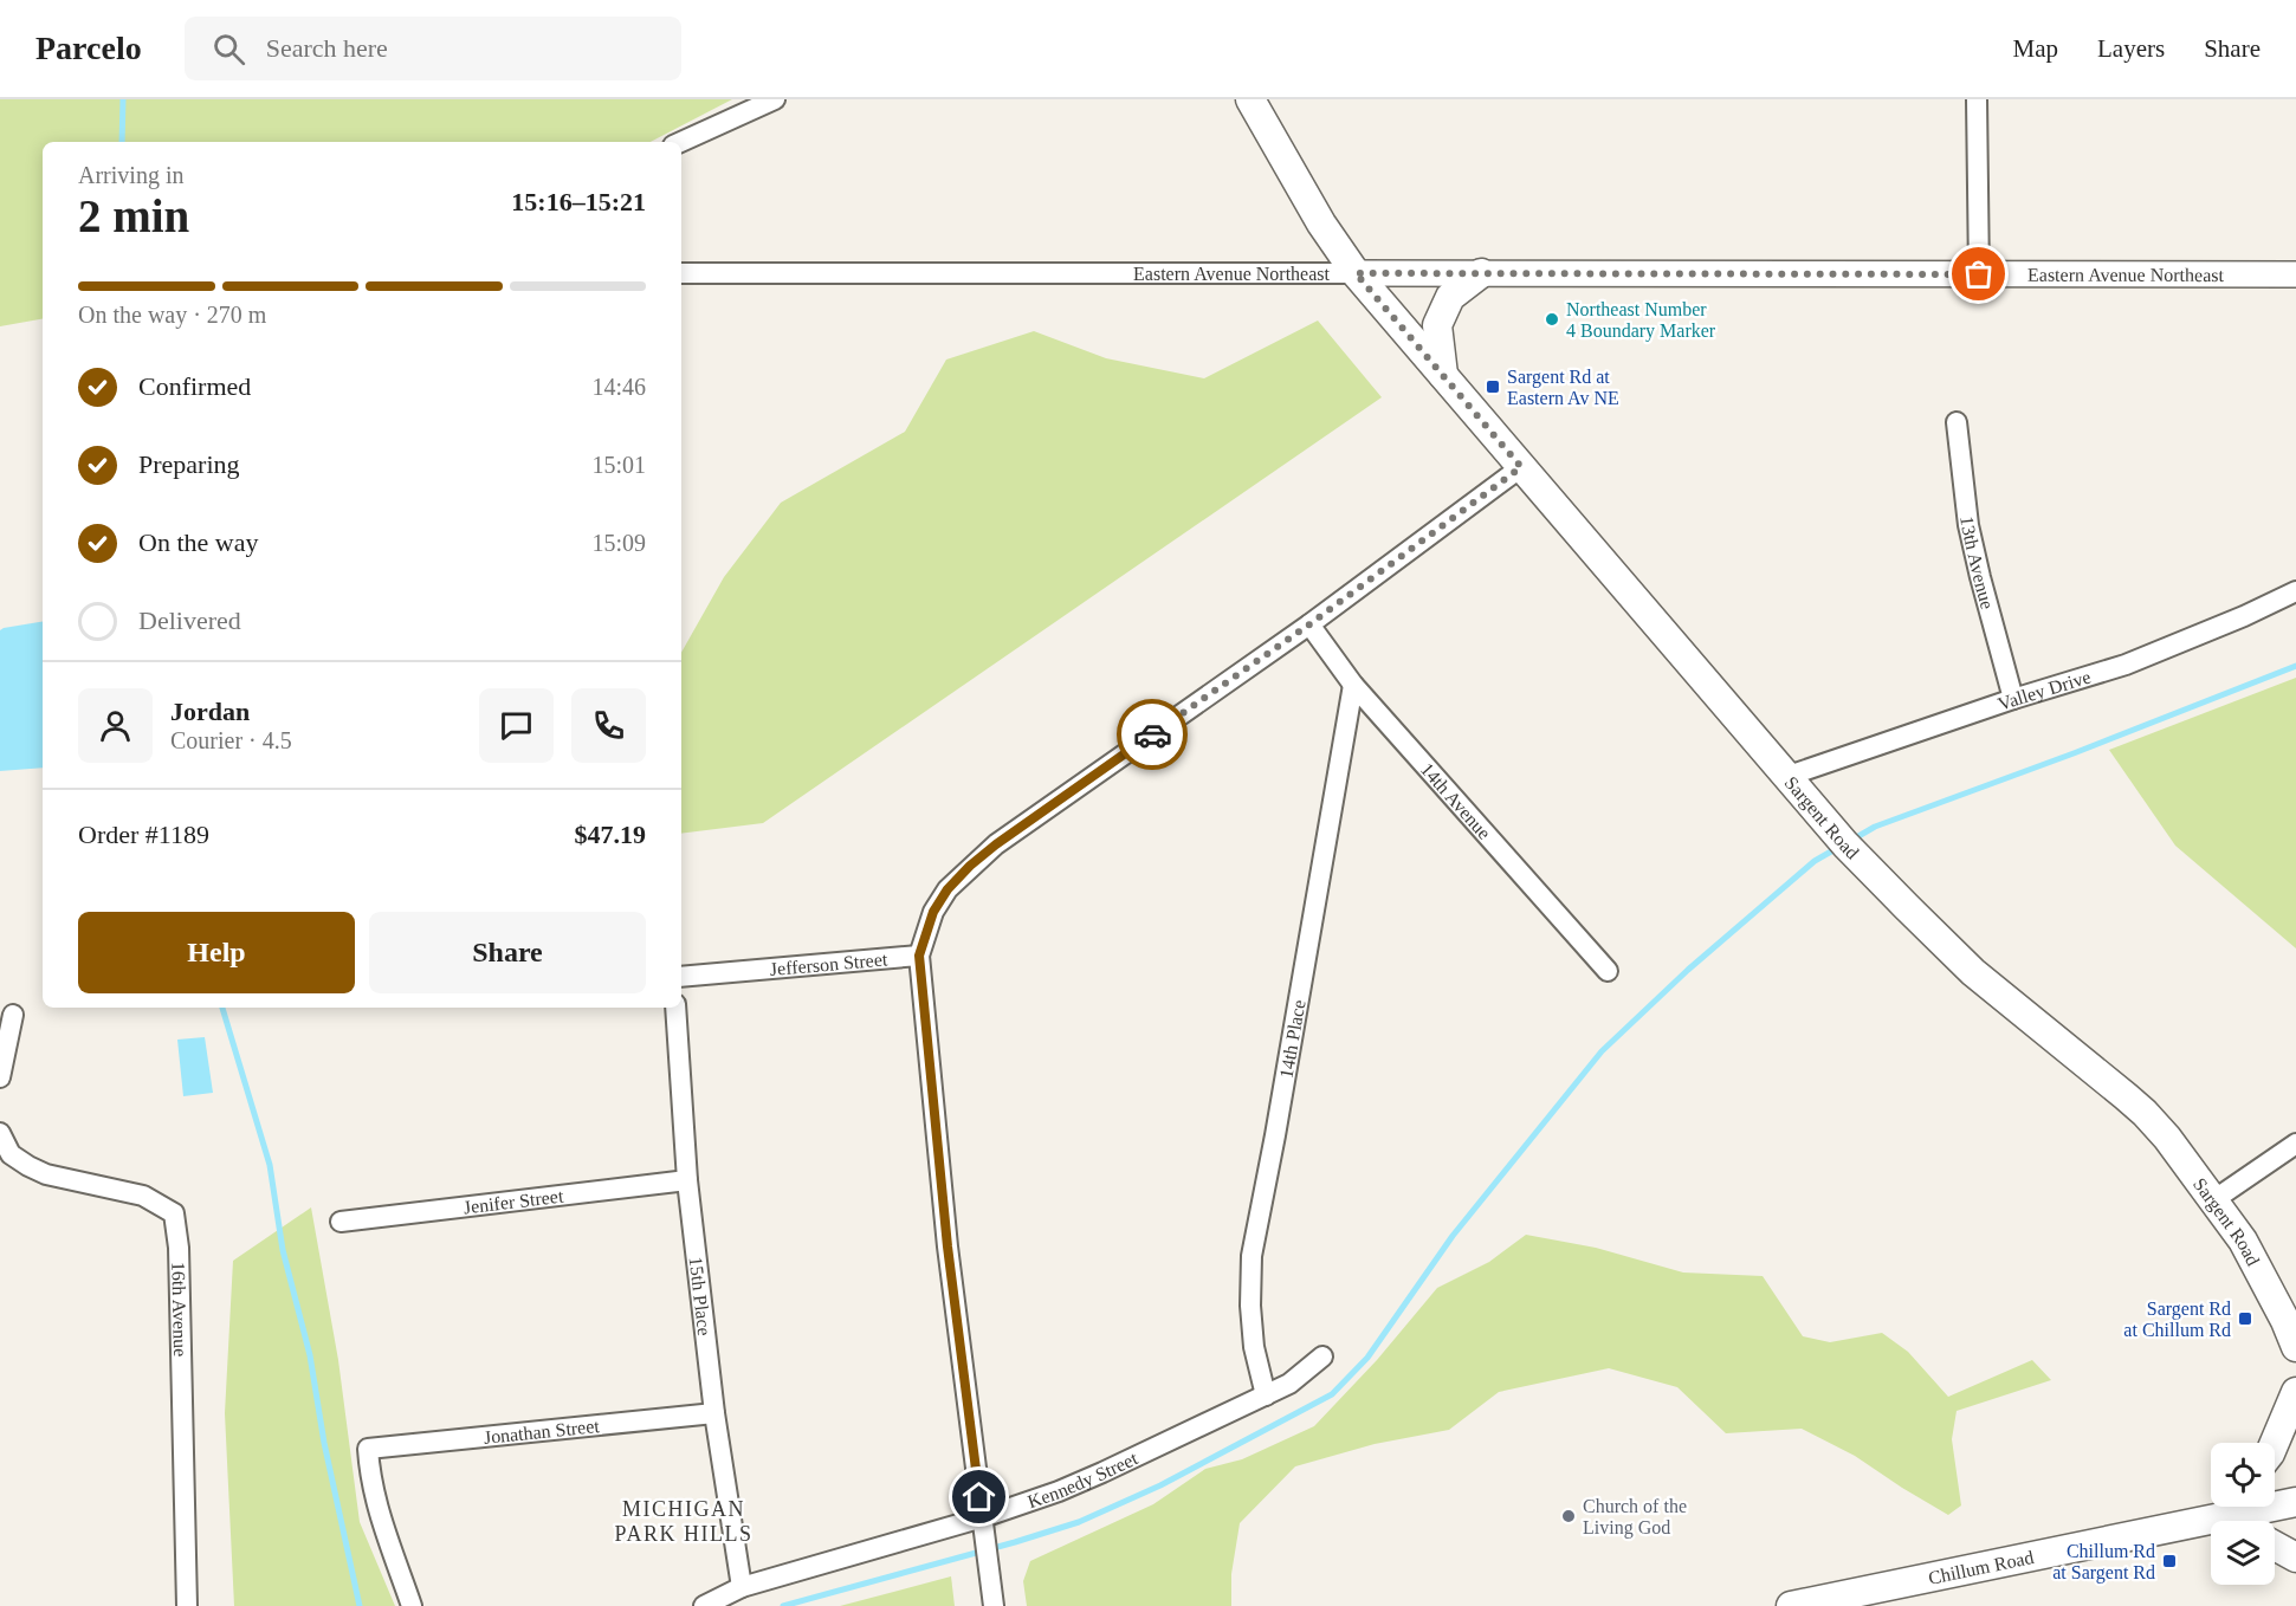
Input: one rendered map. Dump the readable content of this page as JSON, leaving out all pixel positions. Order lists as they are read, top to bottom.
{
  "streets": {
    "main road": ["Sargent Road", "Chillum Road"],
    "street": [
      "Eastern Avenue Northeast",
      "13th Avenue",
      "Valley Drive",
      "14th Avenue",
      "Jefferson Street",
      "14th Place",
      "Jenifer Street",
      "15th Place",
      "16th Avenue",
      "Jonathan Street",
      "Kennedy Street"
    ]
  },
  "crossings": [
    ["Eastern Avenue Northeast", "Sargent Road"],
    ["13th Avenue", "Valley Drive"],
    ["Valley Drive", "Sargent Road"],
    ["14th Avenue", "14th Place"],
    ["14th Place", "Kennedy Street"],
    ["Jenifer Street", "15th Place"],
    ["15th Place", "Jonathan Street"],
    ["15th Place", "Kennedy Street"]
  ],
  "districts": ["MICHIGAN PARK HILLS"],
  "places": {
    "other": ["Northeast Number 4 Boundary Marker", "Church of the Living God"],
    "transit": ["Sargent Rd at Eastern Av NE", "Sargent Rd at Chillum Rd", "Chillum Rd at Sargent Rd"]
  },
  "page": {
    "header": "Parcelo",
    "search": "Search here",
    "nav": ["Map", "Layers", "Share"],
    "heading": ["2 min", "Arriving in", "15:16–15:21"],
    "panel": [
      "Jordan",
      "Courier · 4.5",
      "Order #1189",
      "$47.19"
    ],
    "bar": "On the way · 270 m",
    "list": [
      ["Confirmed", "14:46"],
      ["Preparing", "15:01"],
      ["On the way", "15:09"],
      "Delivered"
    ],
    "buttons": ["Help", "Share"]
  }
}
